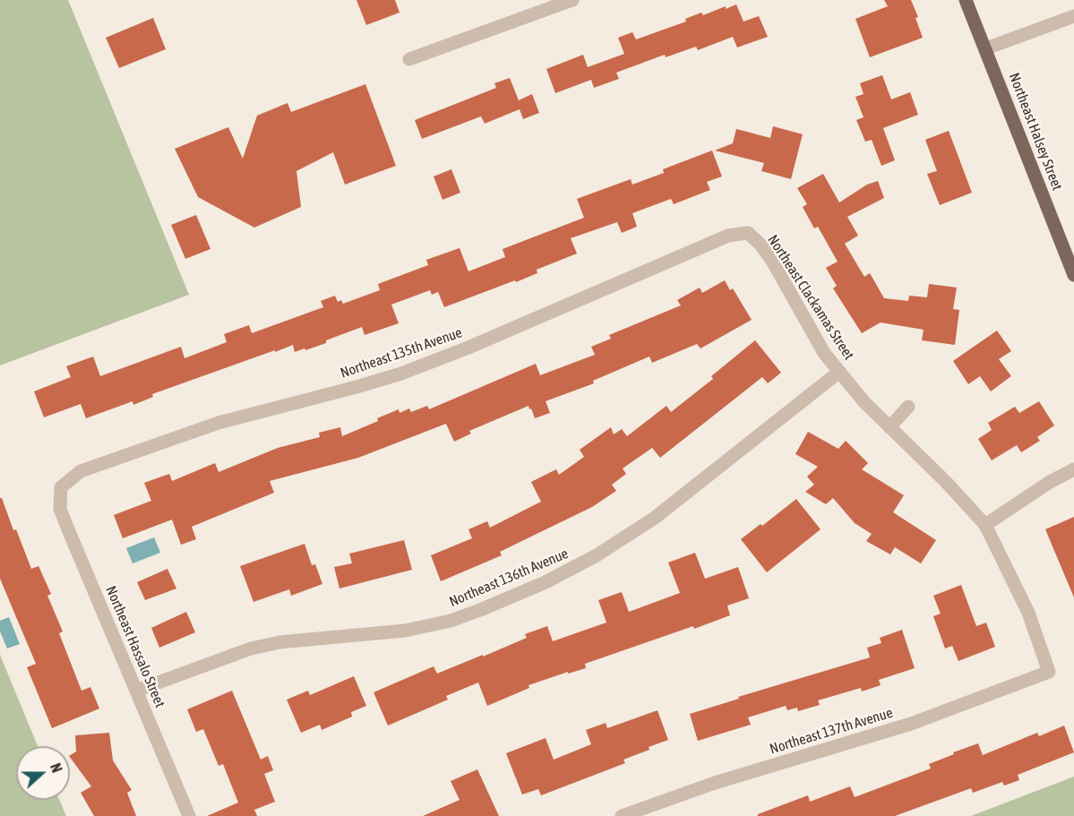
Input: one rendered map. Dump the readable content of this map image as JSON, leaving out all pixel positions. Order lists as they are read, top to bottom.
{
  "streets": {
    "main road": ["Northeast Halsey Street"],
    "street": [
      "Northeast Clackamas Street",
      "Northeast 135th Avenue",
      "Northeast 136th Avenue",
      "Northeast Hassalo Street",
      "Northeast 137th Avenue"
    ]
  },
  "crossings": [
    ["Northeast Clackamas Street", "Northeast 135th Avenue"],
    ["Northeast Clackamas Street", "Northeast 136th Avenue"],
    ["Northeast Clackamas Street", "Northeast 137th Avenue"],
    ["Northeast 135th Avenue", "Northeast Hassalo Street"],
    ["Northeast 136th Avenue", "Northeast Hassalo Street"]
  ],
  "north": "right"
}
